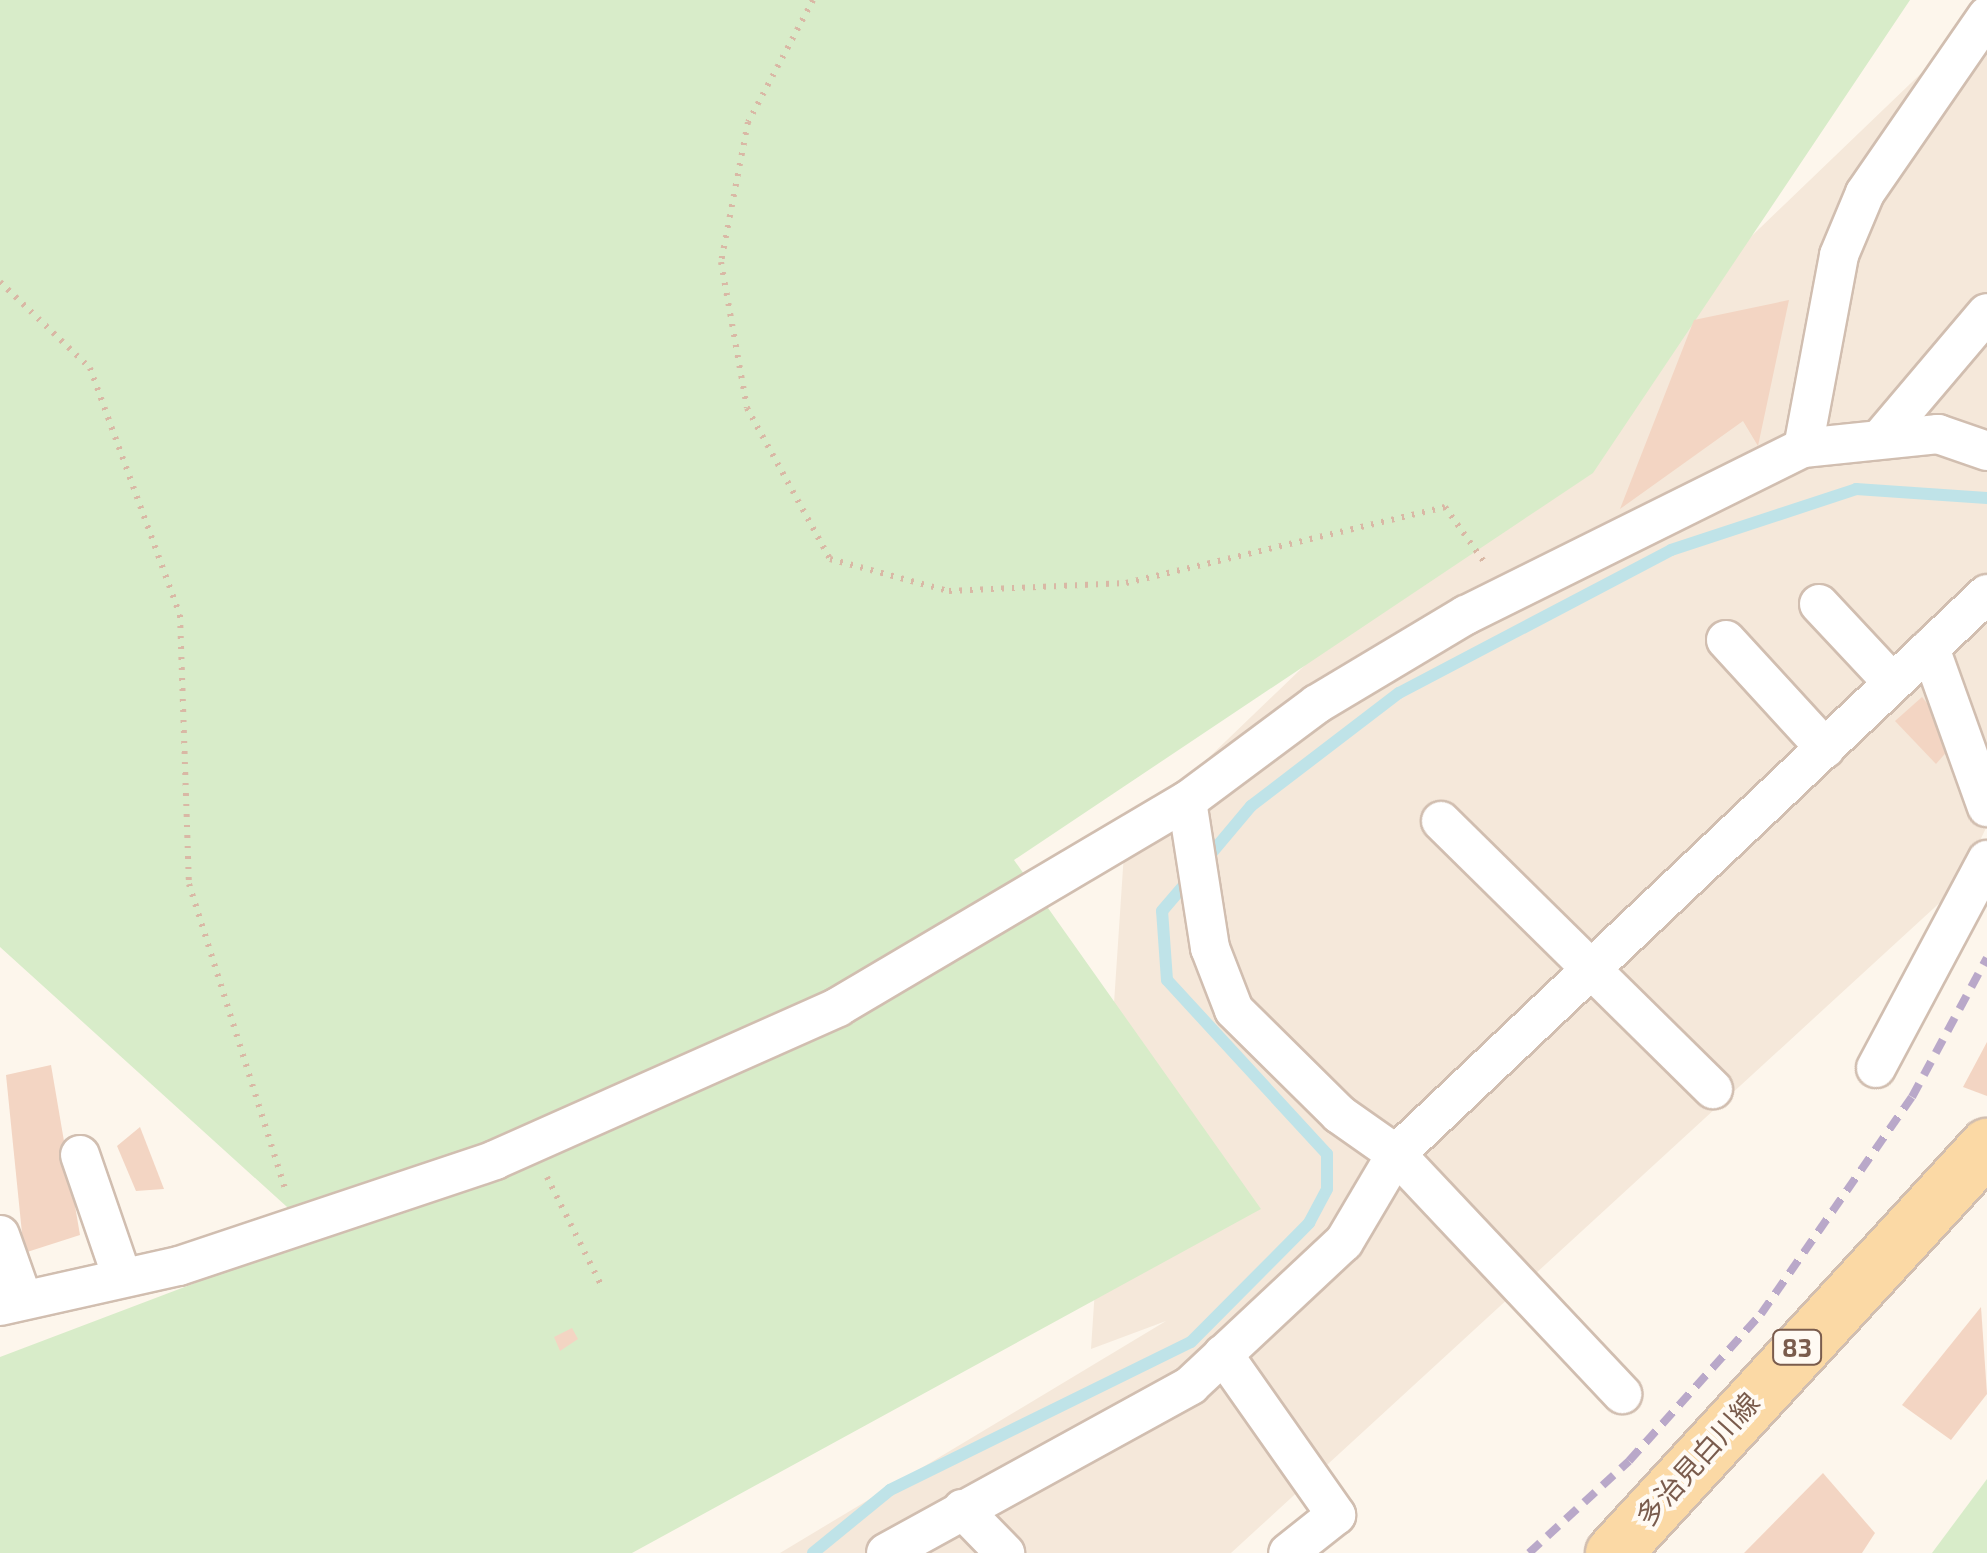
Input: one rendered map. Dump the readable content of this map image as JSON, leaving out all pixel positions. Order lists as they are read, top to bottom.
{
  "streets": {
    "main road": ["83", "多治見白川線"]
  }
}
